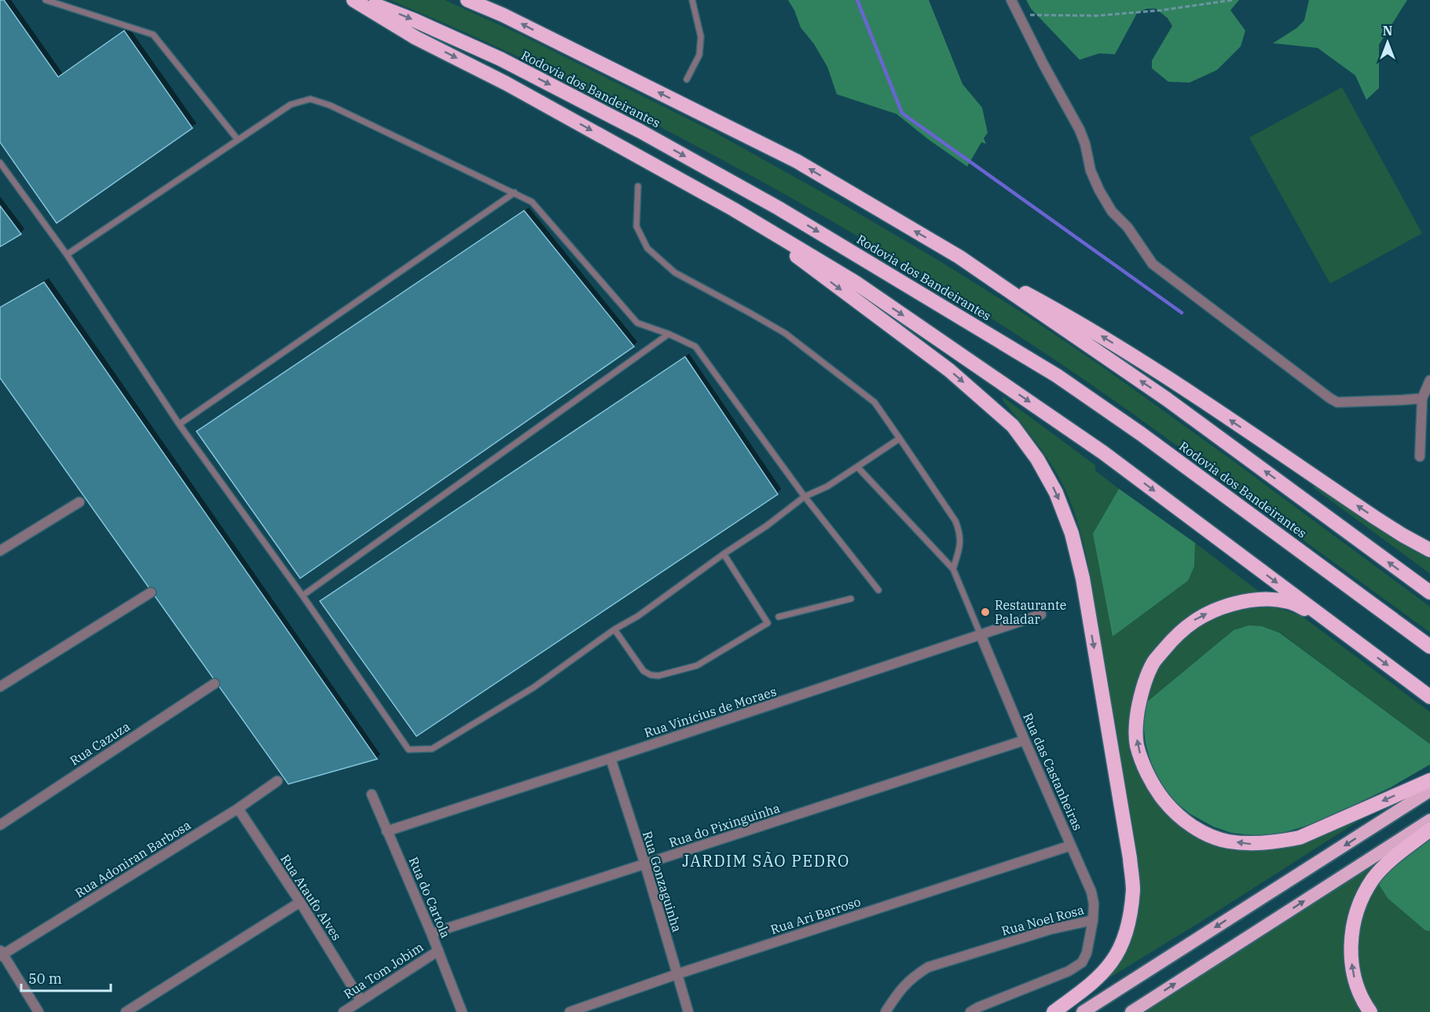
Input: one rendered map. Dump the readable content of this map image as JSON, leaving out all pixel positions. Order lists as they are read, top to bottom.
{
  "streets": {
    "highway": ["Rodovia dos Bandeirantes"],
    "street": [
      "Rua Vinícius de Moraes",
      "Rua Cazuza",
      "Rua das Castanheiras",
      "Rua do Pixinguinha",
      "Rua Adoniran Barbosa",
      "Rua Gonzaguinha",
      "Rua Ataufo Alves",
      "Rua do Cartola",
      "Rua Ari Barroso",
      "Rua Noel Rosa",
      "Rua Tom Jobim"
    ]
  },
  "crossings": [
    ["Rua Vinícius de Moraes", "Rua das Castanheiras"],
    ["Rua Vinícius de Moraes", "Rua Gonzaguinha"],
    ["Rua Vinícius de Moraes", "Rua do Cartola"],
    ["Rua das Castanheiras", "Rua do Pixinguinha"],
    ["Rua das Castanheiras", "Rua Ari Barroso"],
    ["Rua das Castanheiras", "Rua Noel Rosa"],
    ["Rua do Pixinguinha", "Rua Gonzaguinha"],
    ["Rua do Pixinguinha", "Rua do Cartola"],
    ["Rua Adoniran Barbosa", "Rua Ataufo Alves"],
    ["Rua Gonzaguinha", "Rua Ari Barroso"],
    ["Rua Ataufo Alves", "Rua Tom Jobim"],
    ["Rua do Cartola", "Rua Tom Jobim"]
  ],
  "districts": ["JARDIM SÃO PEDRO"],
  "places": ["Restaurante Paladar"],
  "scale_bar": "50 m",
  "north": "top"
}
